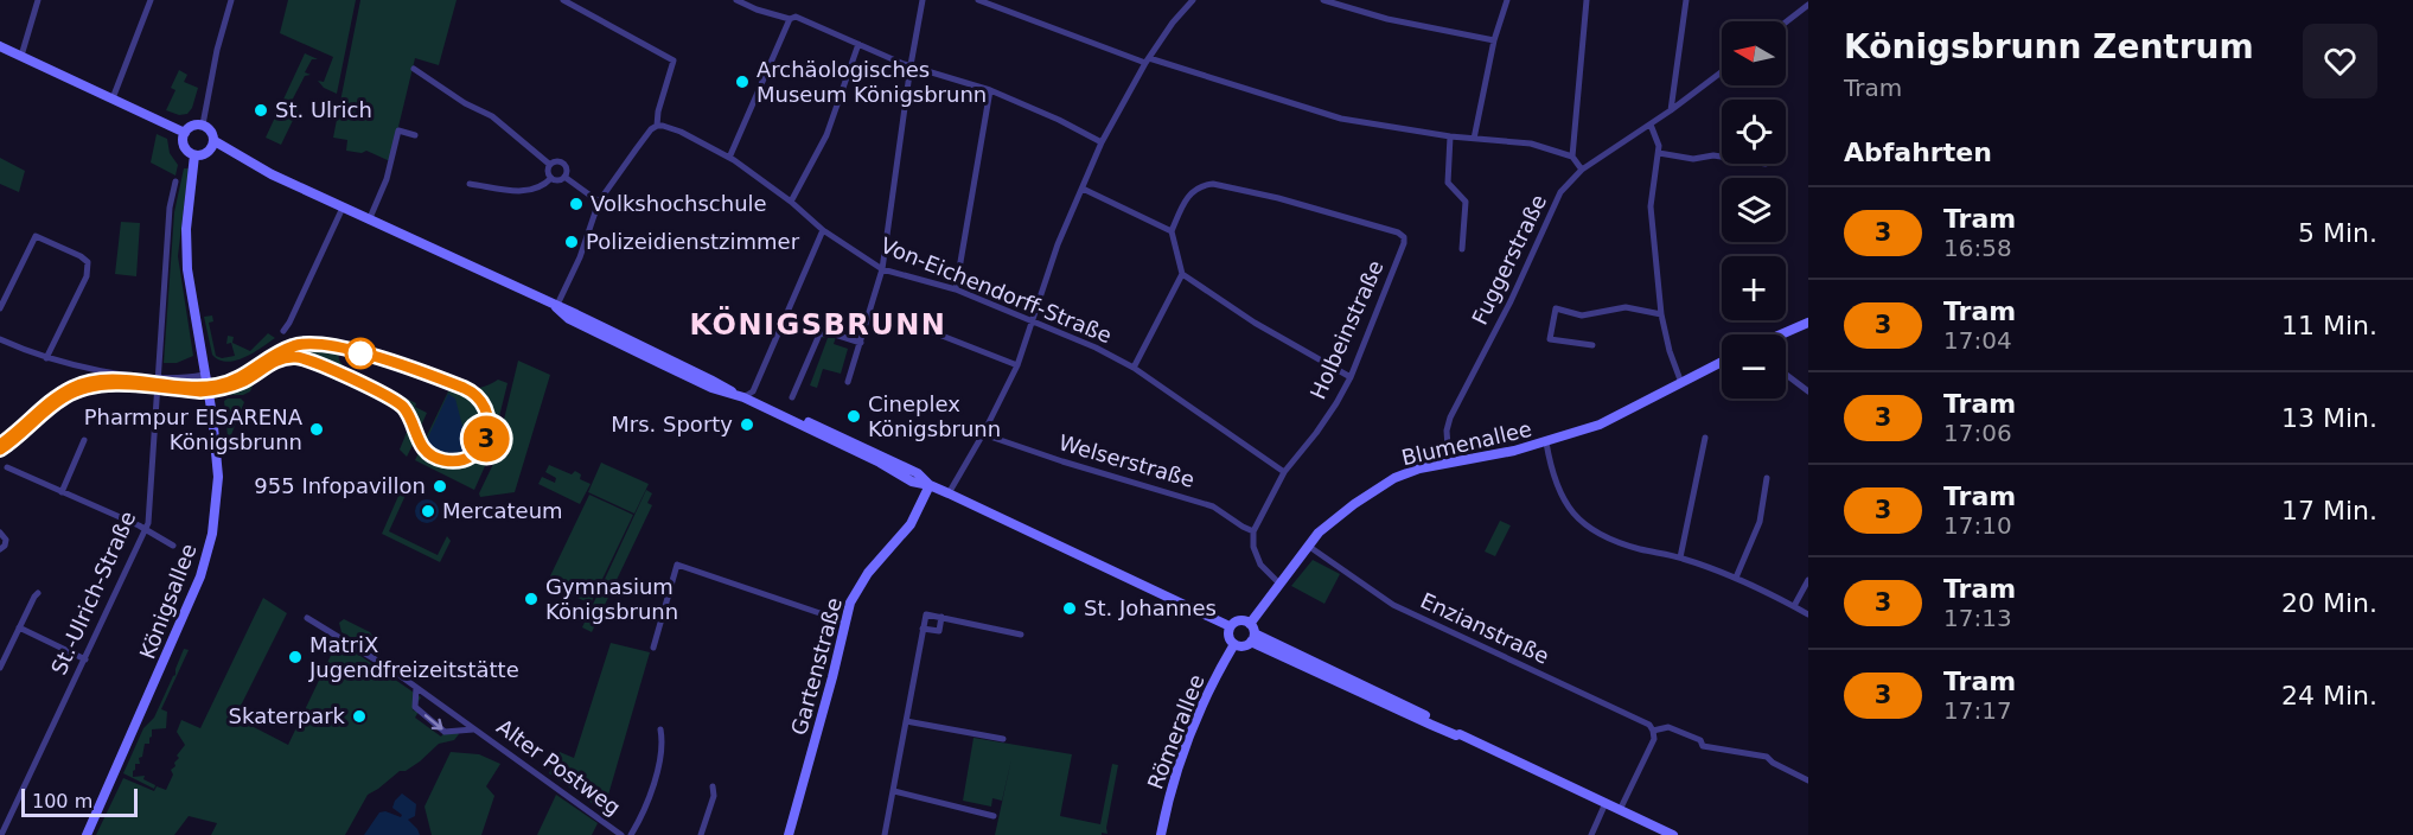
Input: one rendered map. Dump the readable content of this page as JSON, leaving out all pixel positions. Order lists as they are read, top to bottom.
{
  "streets": {
    "street": [
      "Fuggerstraße",
      "Von-Eichendorff-Straße",
      "Holbeinstraße",
      "Blumenallee",
      "Welserstraße",
      "St.-Ulrich-Straße",
      "Königsallee",
      "Enzianstraße",
      "Gartenstraße",
      "Römerallee",
      "Alter Postweg"
    ]
  },
  "crossings": [
    ["Fuggerstraße", "Blumenallee"],
    ["Von-Eichendorff-Straße", "Holbeinstraße"],
    ["Holbeinstraße", "Welserstraße"],
    ["Blumenallee", "Enzianstraße"],
    ["Blumenallee", "Römerallee"]
  ],
  "districts": ["KÖNIGSBRUNN"],
  "places": [
    "Archäologisches Museum Königsbrunn",
    "St. Ulrich",
    "Volkshochschule",
    "Polizeidienstzimmer",
    "Cineplex Königsbrunn",
    "Mrs. Sporty",
    "Pharmpur EISARENA Königsbrunn",
    "955 Infopavillon",
    "Mercateum",
    "Gymnasium Königsbrunn",
    "St. Johannes",
    "MatriX Jugendfreizeitstätte",
    "Skaterpark"
  ],
  "lines": ["tram line 3"],
  "scale_bar": "100 m",
  "north": "left",
  "page": {
    "on_map": "3",
    "heading": [
      ["Königsbrunn Zentrum", "Tram"],
      "Abfahrten"
    ],
    "map_buttons": ["+", "−"],
    "list": [
      {
        "mark": "3",
        "name": "Tram",
        "note": "16:58",
        "value": "5 Min."
      },
      {
        "mark": "3",
        "name": "Tram",
        "note": "17:04",
        "value": "11 Min."
      },
      {
        "mark": "3",
        "name": "Tram",
        "note": "17:06",
        "value": "13 Min."
      },
      {
        "mark": "3",
        "name": "Tram",
        "note": "17:10",
        "value": "17 Min."
      },
      {
        "mark": "3",
        "name": "Tram",
        "note": "17:13",
        "value": "20 Min."
      },
      {
        "mark": "3",
        "name": "Tram",
        "note": "17:17",
        "value": "24 Min."
      }
    ],
    "scale": "100 m"
  }
}
